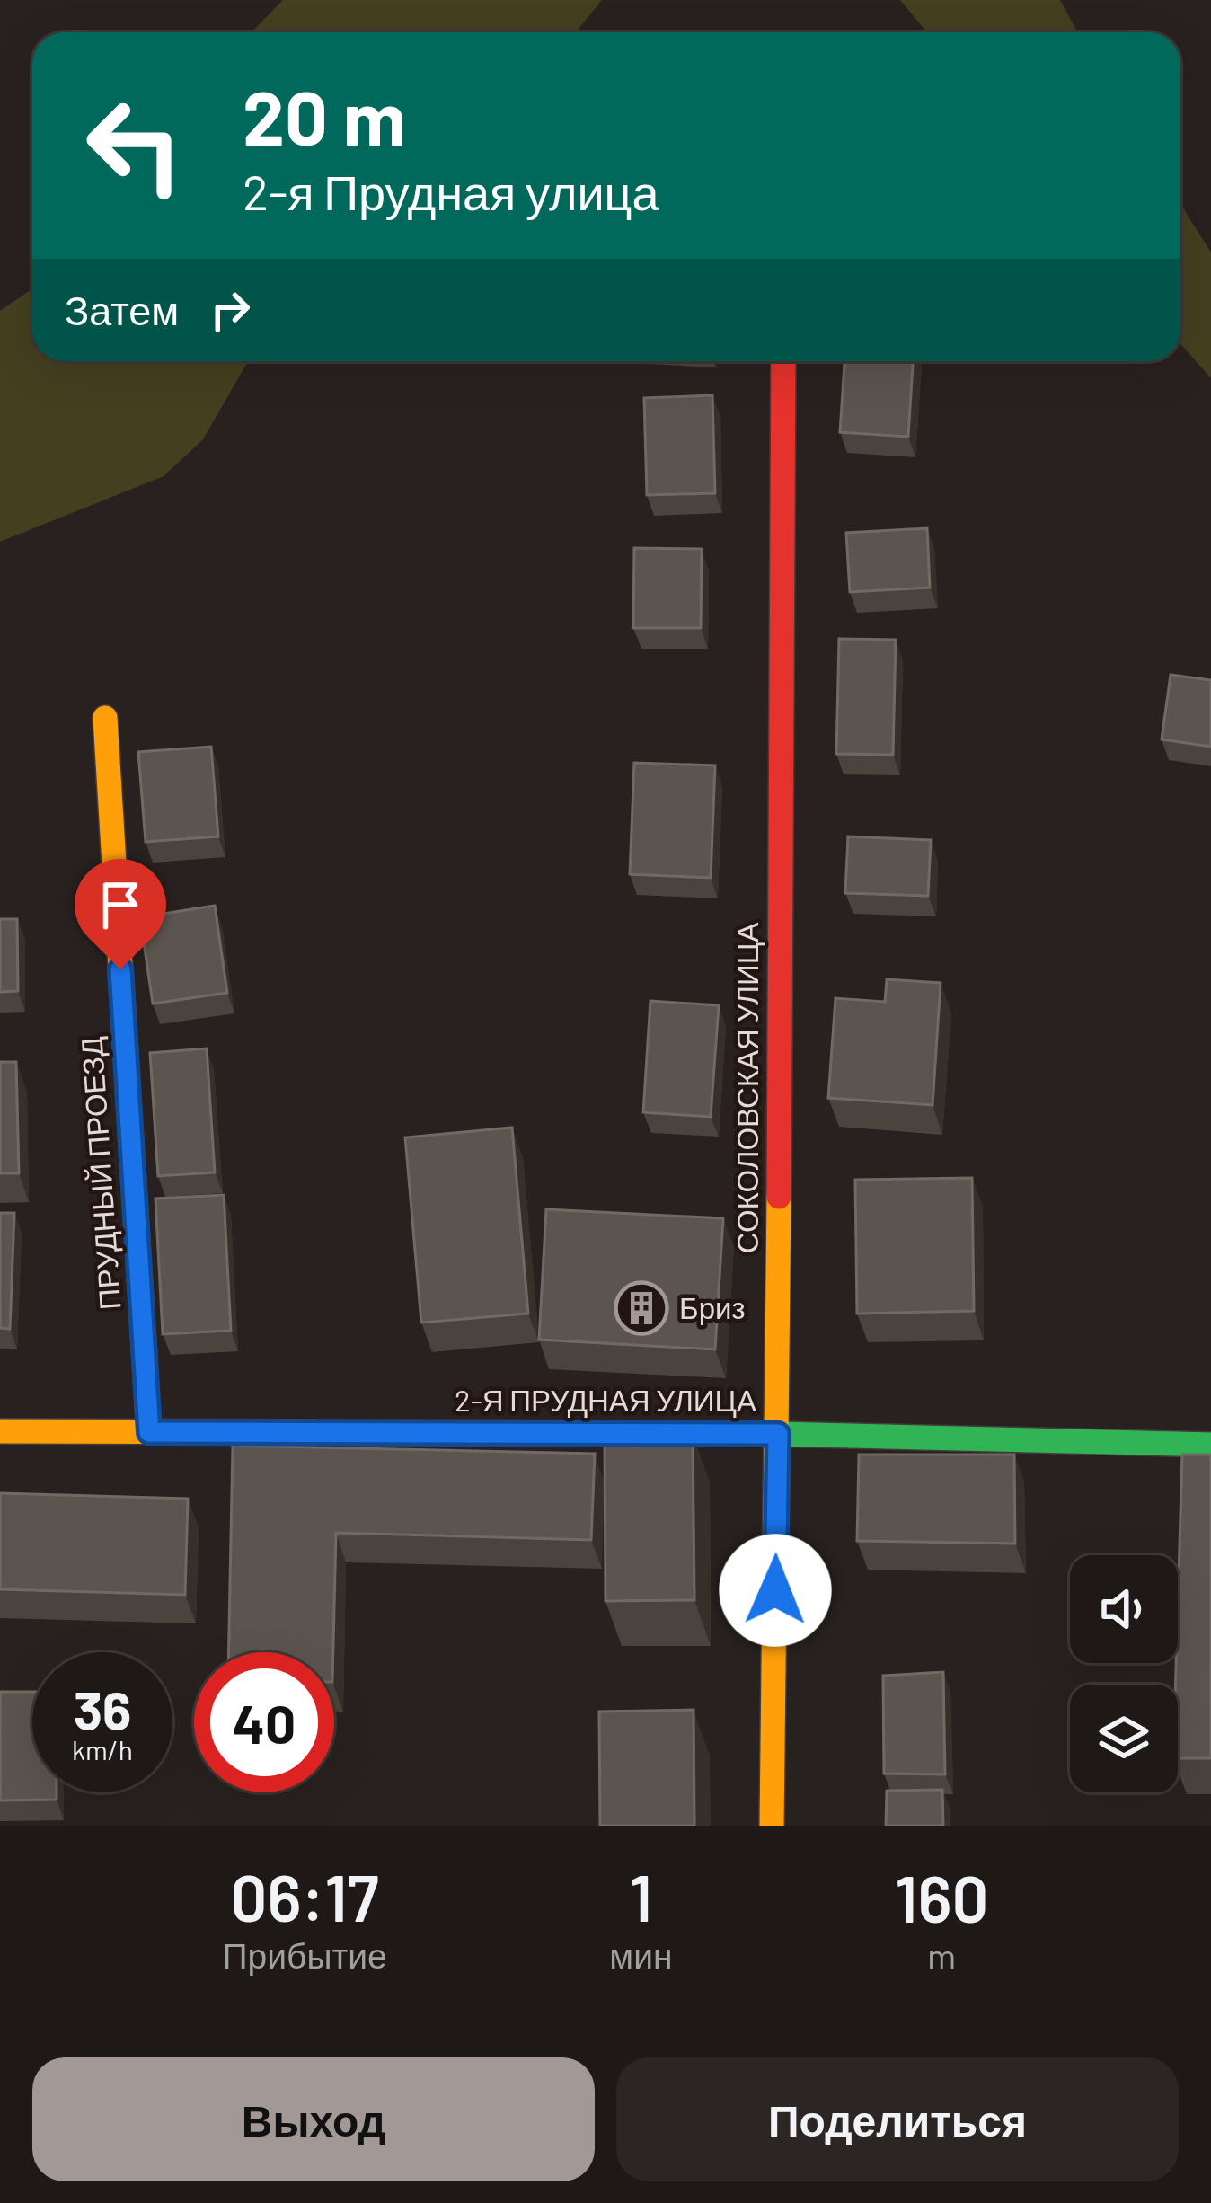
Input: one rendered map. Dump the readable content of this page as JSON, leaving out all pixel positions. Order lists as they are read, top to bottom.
{
  "streets": {
    "street": ["СОКОЛОВСКАЯ УЛИЦА", "ПРУДНЫЙ ПРОЕЗД", "2-Я ПРУДНАЯ УЛИЦА"]
  },
  "crossings": [
    ["СОКОЛОВСКАЯ УЛИЦА", "2-Я ПРУДНАЯ УЛИЦА"],
    ["ПРУДНЫЙ ПРОЕЗД", "2-Я ПРУДНАЯ УЛИЦА"]
  ],
  "places": {
    "building": ["Бриз"]
  },
  "page": {
    "turn": ["20 m", "2-я Прудная улица"],
    "then": "Затем",
    "speed": "36 km/h",
    "limit": "40",
    "eta": [
      "06:17",
      "Прибытие",
      "1",
      "мин",
      "160",
      "m"
    ],
    "buttons": ["Выход", "Поделиться"]
  }
}
